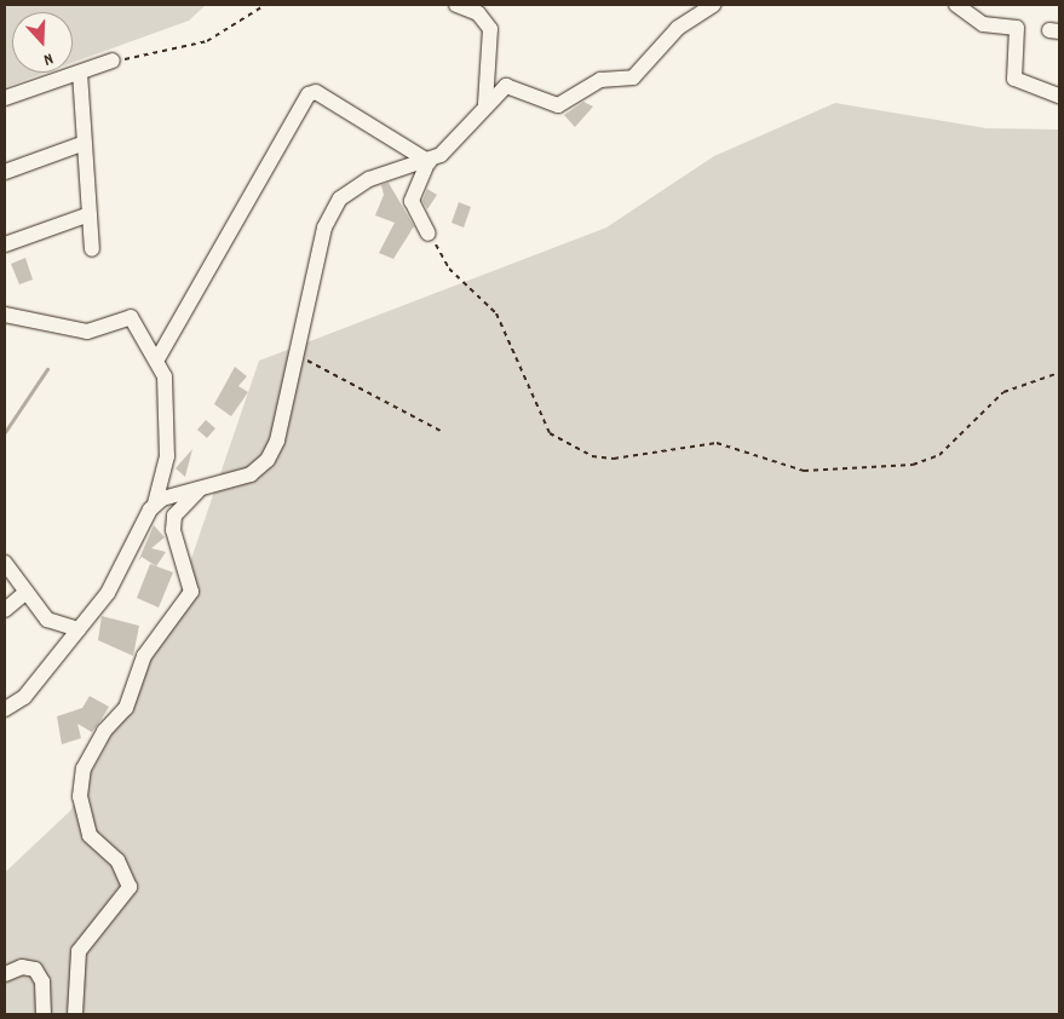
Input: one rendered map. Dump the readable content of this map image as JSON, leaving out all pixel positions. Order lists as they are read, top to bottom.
{
  "north": "bottom"
}
